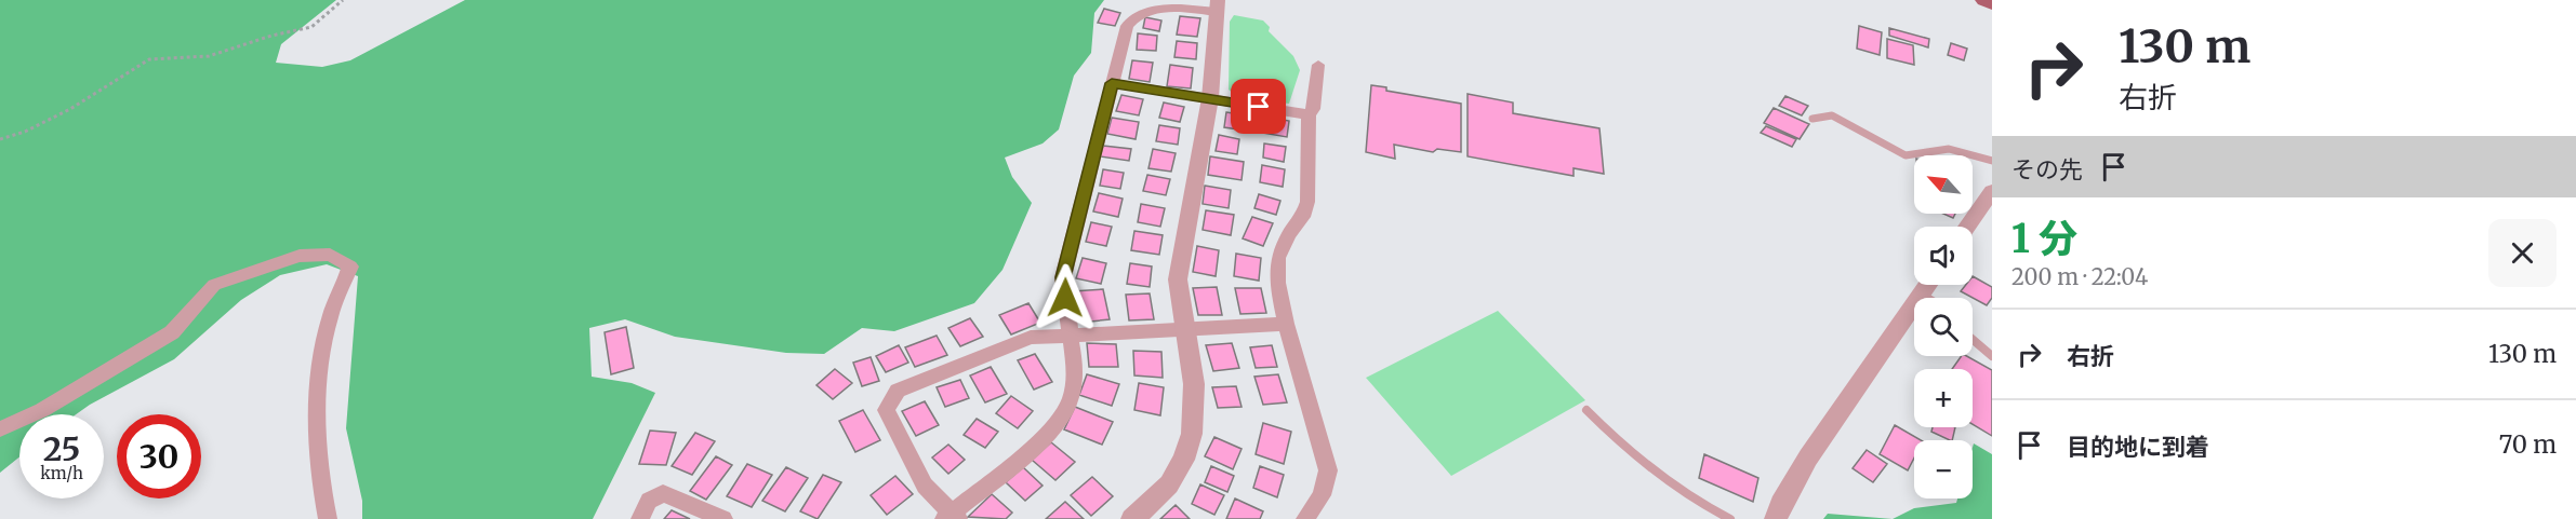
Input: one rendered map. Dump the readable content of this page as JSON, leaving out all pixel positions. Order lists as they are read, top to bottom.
{
  "north": "top left",
  "page": {
    "turn": ["130 m", "右折"],
    "then": "その先",
    "map_buttons": ["+", "−"],
    "heading": ["1 分", "200 m · 22:04"],
    "list": [
      {
        "name": "右折",
        "value": "130 m"
      },
      {
        "name": "目的地に到着",
        "value": "70 m"
      }
    ],
    "speed": "25 km/h",
    "limit": "30"
  }
}
